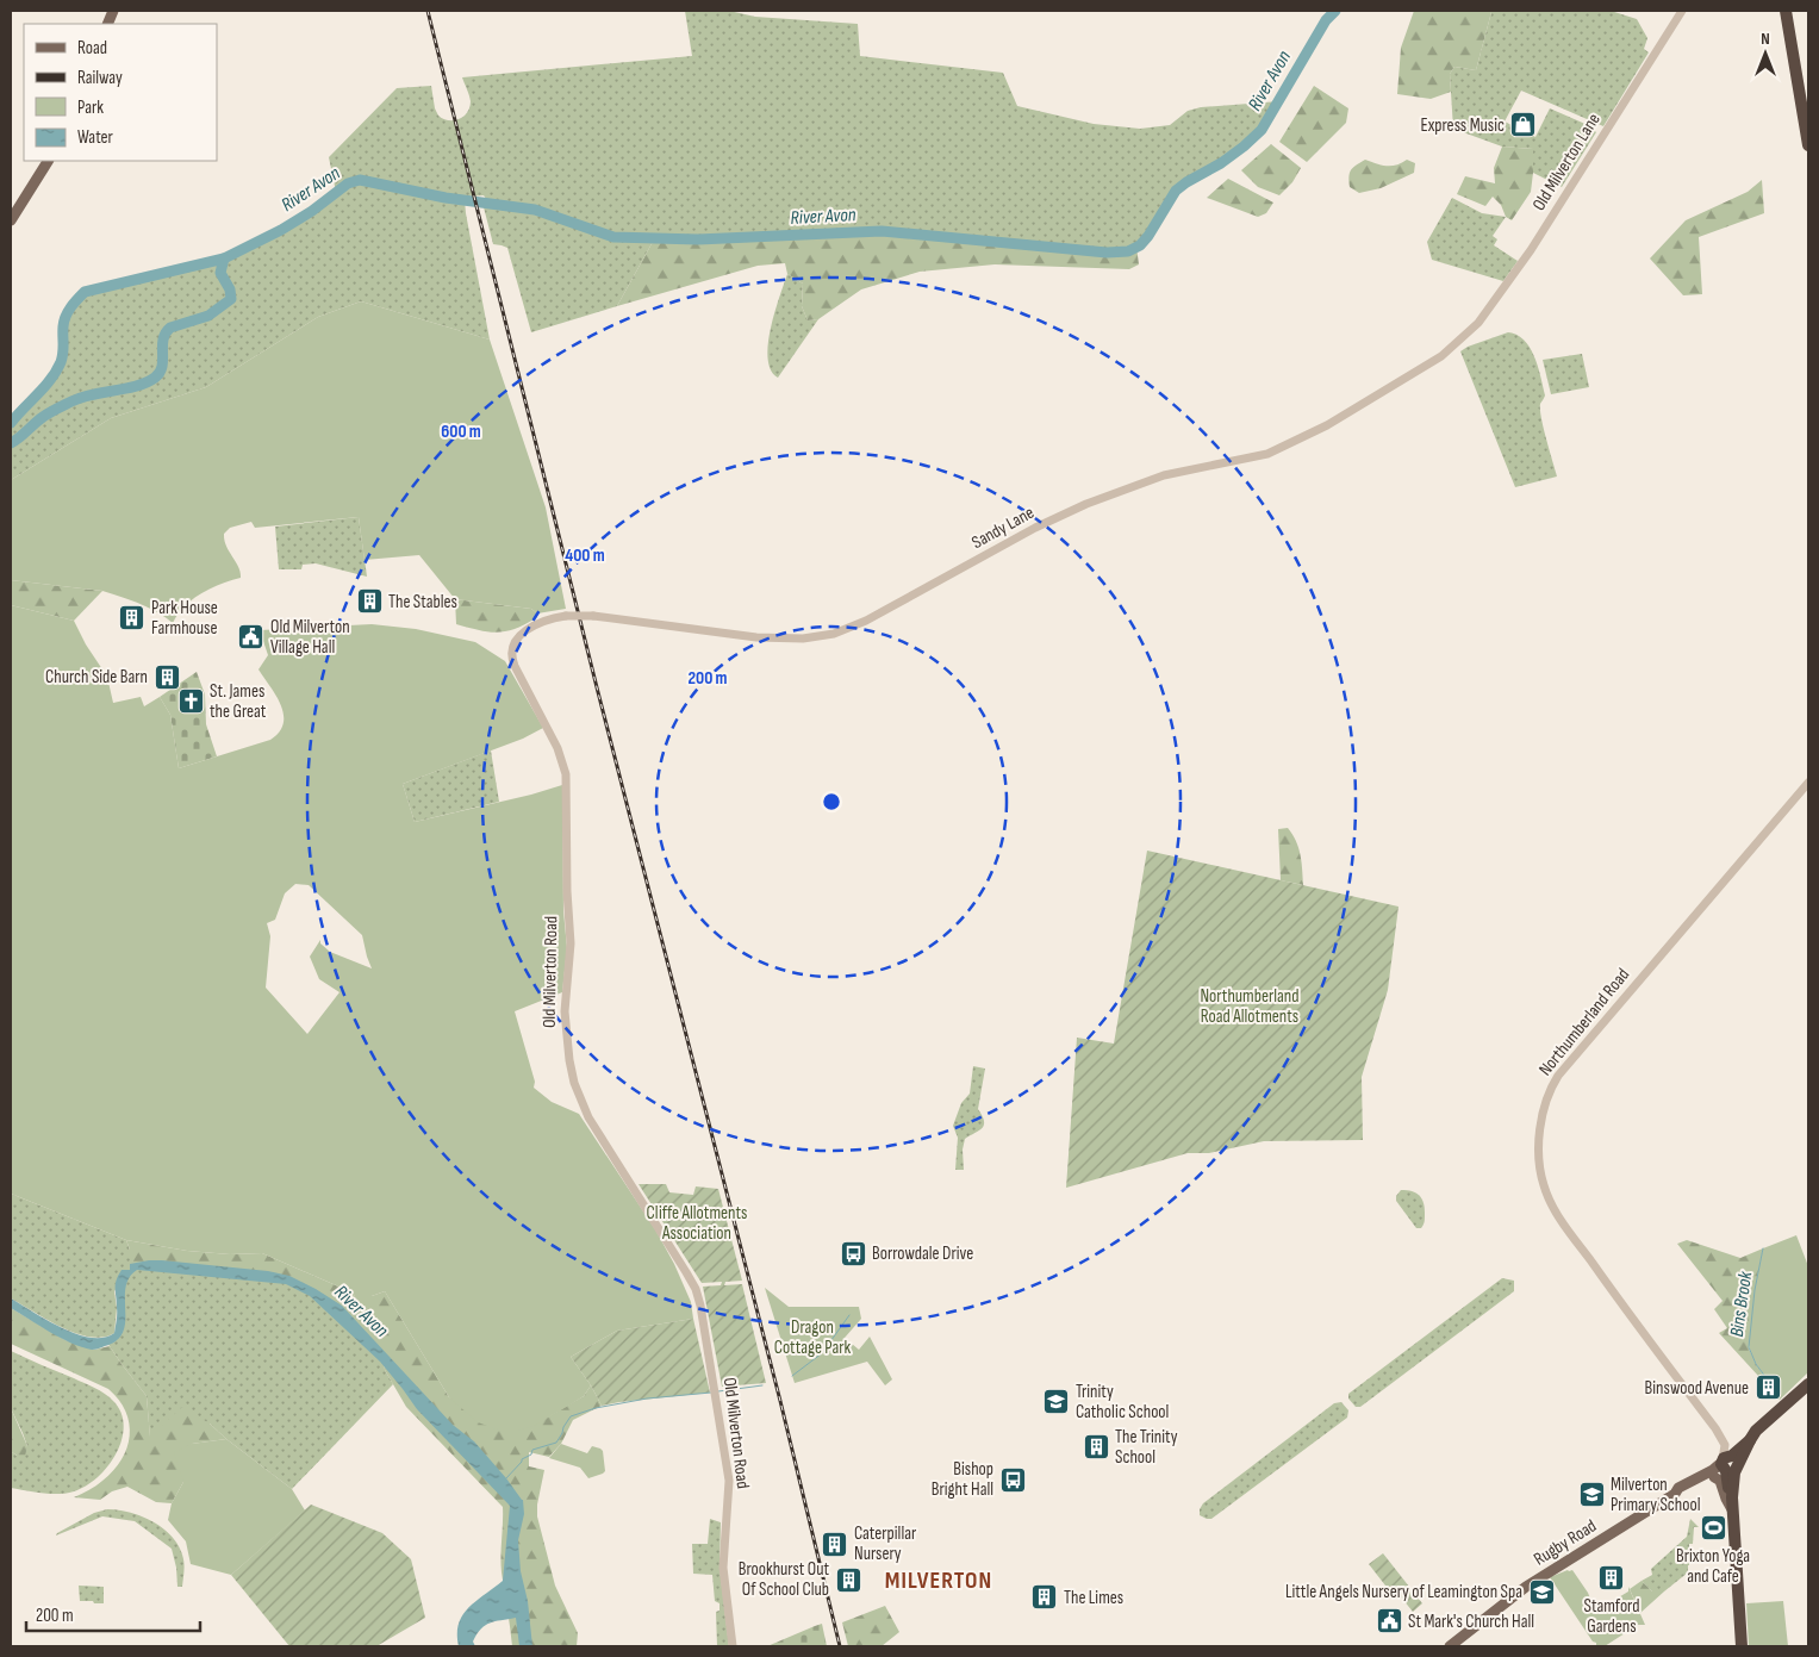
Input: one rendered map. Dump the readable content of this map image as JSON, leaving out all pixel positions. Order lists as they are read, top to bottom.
{
  "streets": {
    "main road": ["Rugby Road"],
    "street": [
      "Old Milverton Lane",
      "Sandy Lane",
      "Old Milverton Road",
      "Northumberland Road"
    ]
  },
  "crossings": [
    ["Old Milverton Lane", "Sandy Lane"],
    ["Sandy Lane", "Old Milverton Road"],
    ["Northumberland Road", "Rugby Road"]
  ],
  "districts": ["MILVERTON"],
  "water": ["River Avon", "Bins Brook"],
  "parks": ["Northumberland Road Allotments", "Cliffe Allotments Association", "Dragon Cottage Park"],
  "places": {
    "shop": ["Express Music"],
    "building": [
      "The Stables",
      "Park House Farmhouse",
      "Church Side Barn",
      "Binswood Avenue",
      "The Trinity School",
      "Caterpillar Nursery",
      "Stamford Gardens",
      "Brookhurst Out Of School Club",
      "The Limes"
    ],
    "public building": ["Old Milverton Village Hall", "St Mark's Church Hall"],
    "church": ["St. James the Great"],
    "bus stop": ["Borrowdale Drive", "Bishop Bright Hall"],
    "school or university": ["Trinity Catholic School", "Milverton Primary School", "Little Angels Nursery of Leamington Spa"],
    "sports": ["Brixton Yoga and Cafe"]
  },
  "legend": [
    "Road",
    "Railway",
    "Park",
    "Water"
  ],
  "scale_bar": "200 m",
  "north": "top",
  "rings": ["600 m", "400 m", "200 m"]
}
